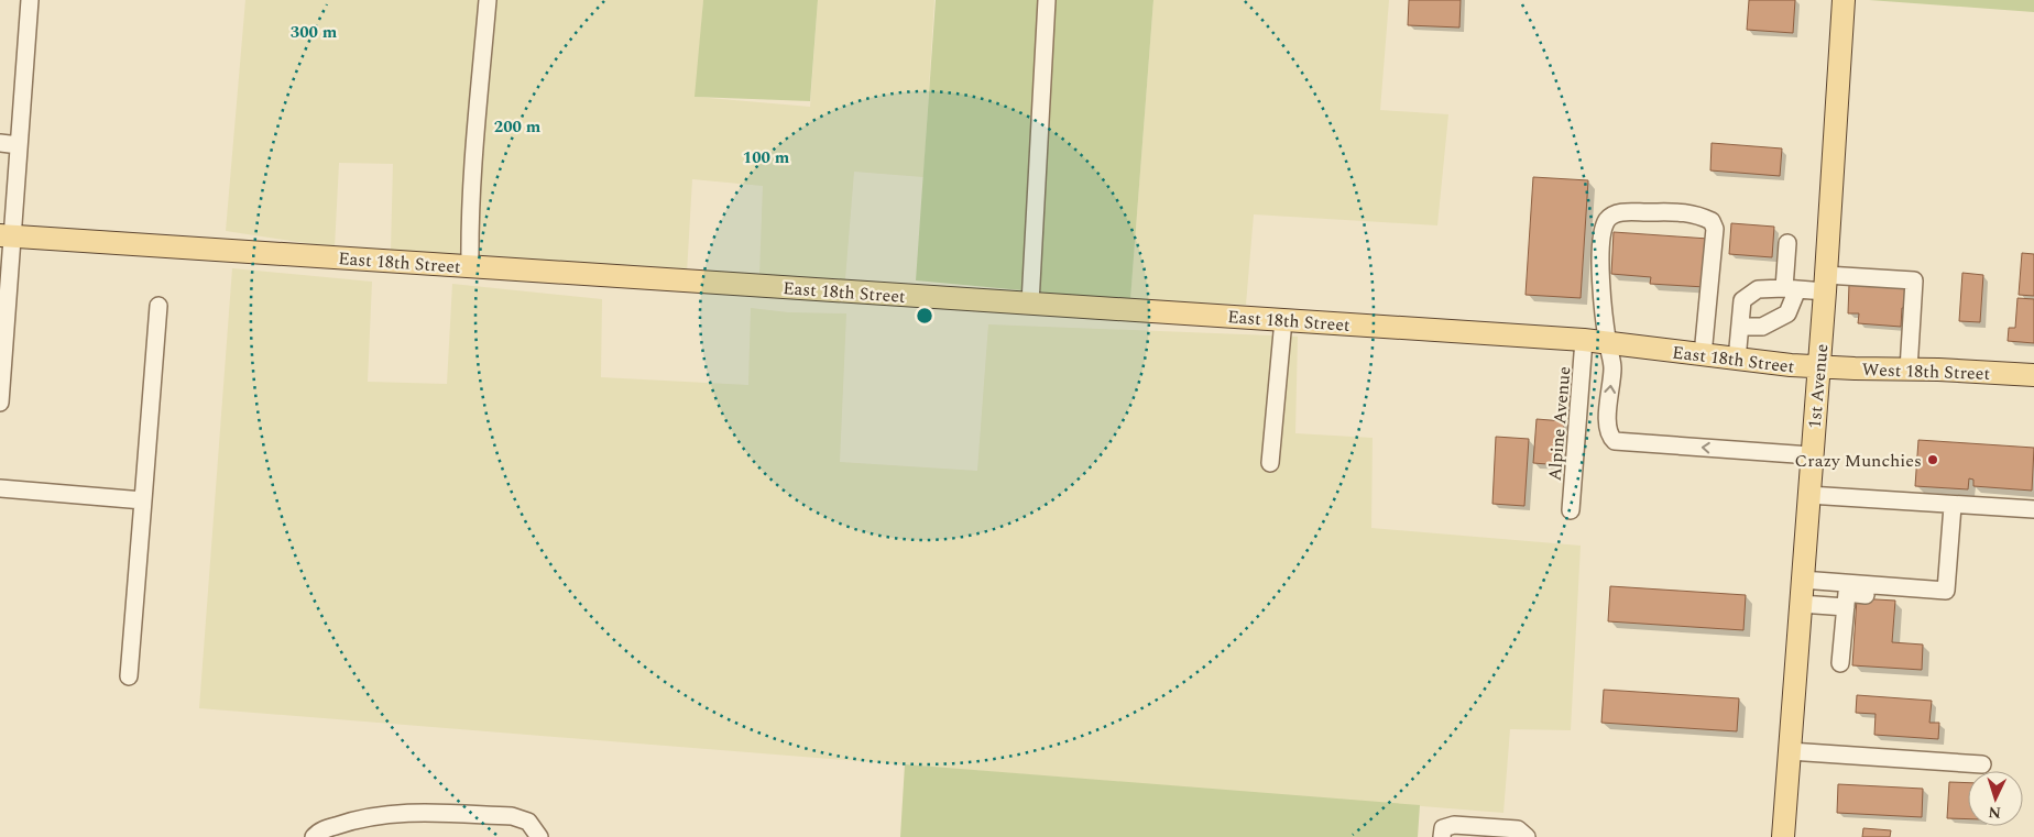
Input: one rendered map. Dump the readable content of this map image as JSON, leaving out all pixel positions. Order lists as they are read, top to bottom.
{
  "streets": {
    "main road": ["East 18th Street", "West 18th Street", "1st Avenue"],
    "street": ["Alpine Avenue"]
  },
  "crossings": [
    ["East 18th Street", "West 18th Street"],
    ["East 18th Street", "1st Avenue"],
    ["East 18th Street", "Alpine Avenue"],
    ["West 18th Street", "1st Avenue"]
  ],
  "places": ["Crazy Munchies"],
  "north": "bottom",
  "rings": ["300 m", "200 m", "100 m"]
}
